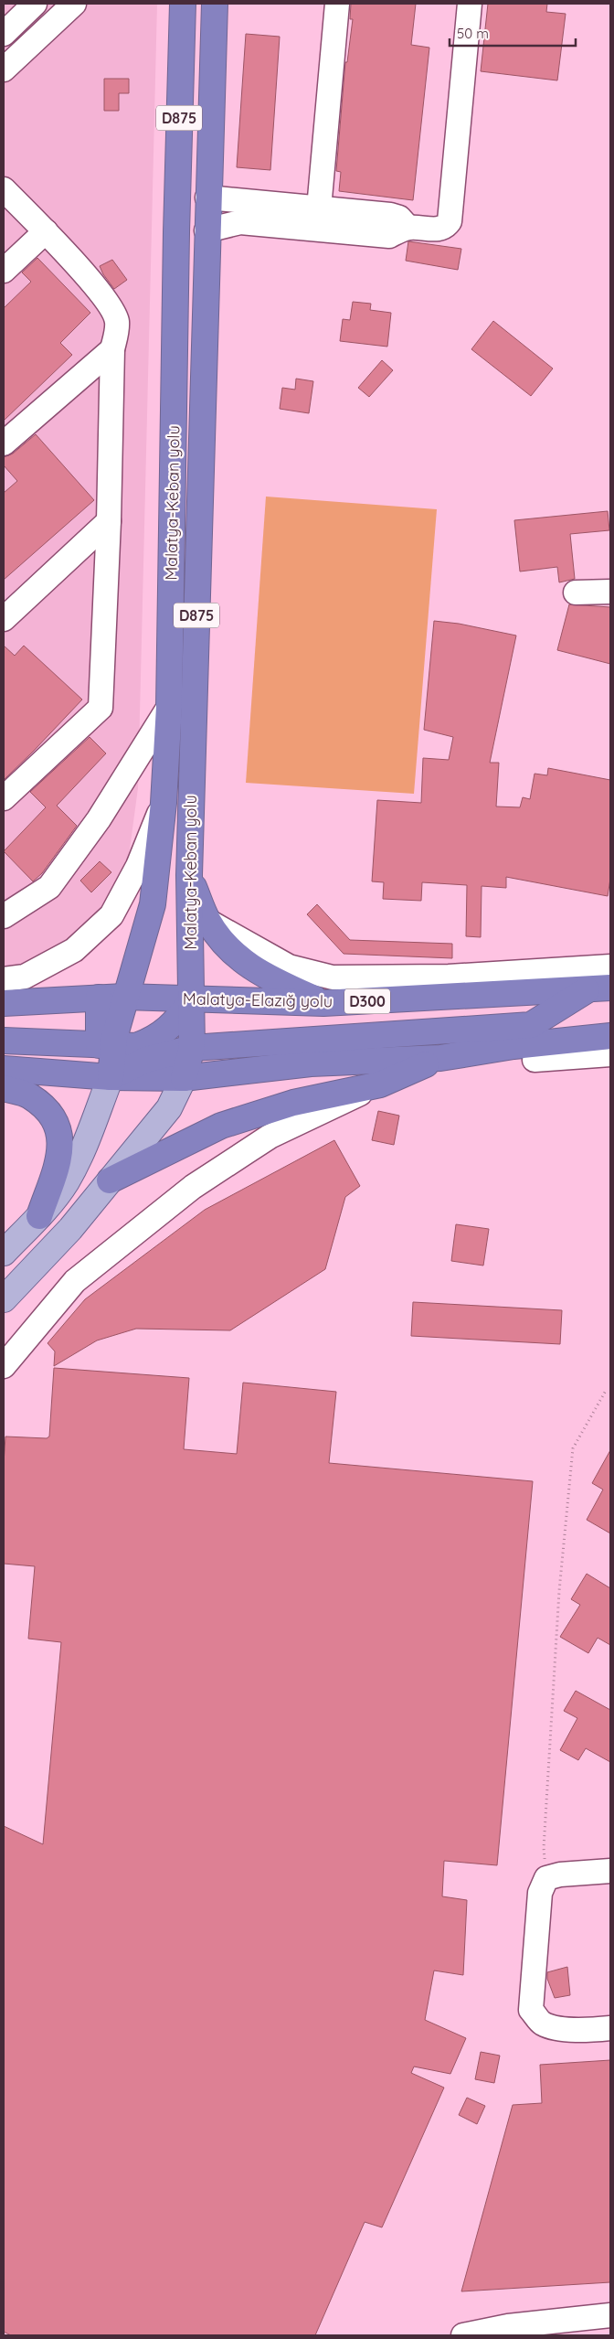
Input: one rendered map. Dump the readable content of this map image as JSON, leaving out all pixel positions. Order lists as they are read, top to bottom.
{
  "streets": {
    "highway": [
      "D875",
      "Malatya-Keban yolu",
      "Malatya-Elazığ yolu",
      "D300"
    ]
  },
  "crossings": [
    ["Malatya-Keban yolu", "Malatya-Elazığ yolu"],
    ["Malatya-Keban yolu", "D300"],
    ["Malatya-Elazığ yolu", "D300"]
  ],
  "scale_bar": "50 m"
}
